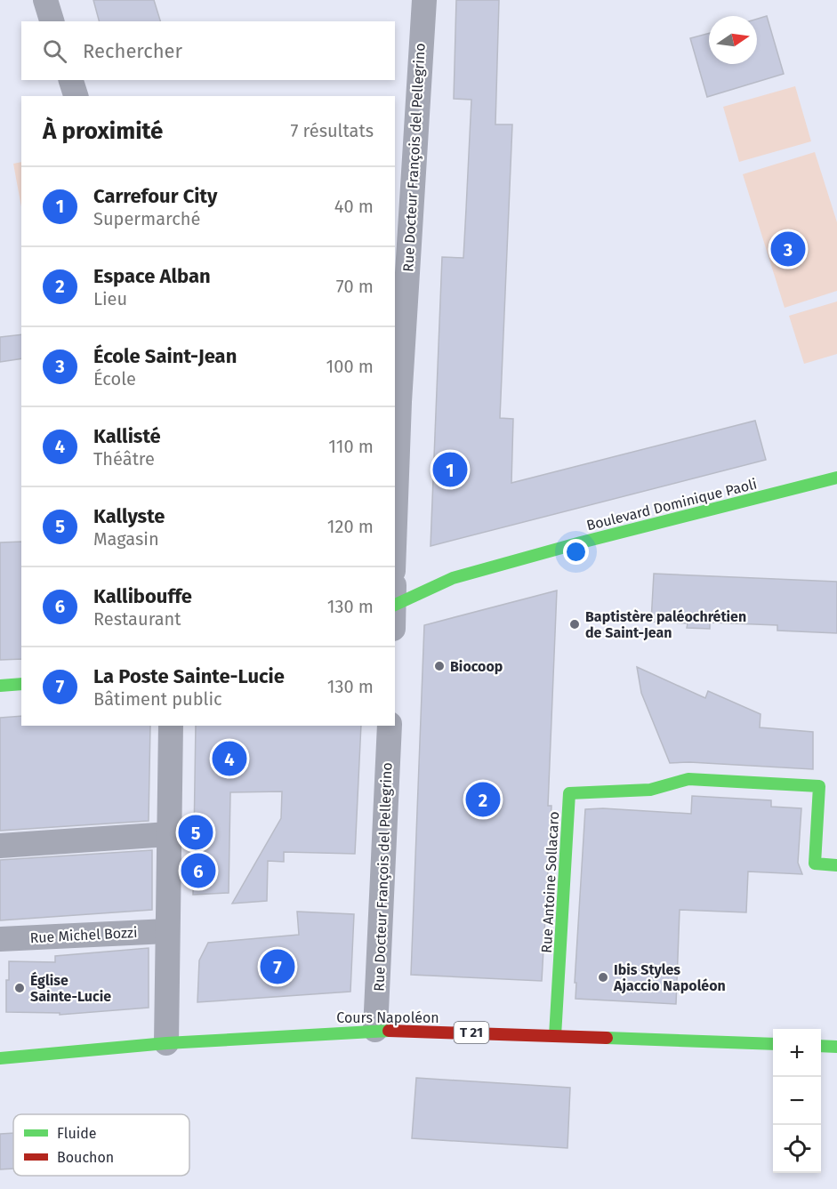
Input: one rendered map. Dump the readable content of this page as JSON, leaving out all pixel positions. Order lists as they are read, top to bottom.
{
  "streets": {
    "main road": [
      "Boulevard Dominique Paoli",
      "Rue Antoine Sollacaro",
      "Cours Napoléon",
      "T 21"
    ],
    "street": ["Rue Docteur François del Pellegrino", "Rue Michel Bozzi"]
  },
  "crossings": [
    ["Rue Docteur François del Pellegrino", "Cours Napoléon"],
    ["Rue Antoine Sollacaro", "Cours Napoléon"]
  ],
  "places": [
    "Baptistère paléochrétien de Saint-Jean",
    "Biocoop",
    "Ibis Styles Ajaccio Napoléon",
    "Église Sainte-Lucie"
  ],
  "legend": ["Fluide", "Bouchon"],
  "north": "right",
  "page": {
    "search": "Rechercher",
    "heading": ["À proximité", "7 résultats"],
    "list": [
      {
        "mark": "1",
        "name": "Carrefour City",
        "note": "Supermarché",
        "value": "40 m"
      },
      {
        "mark": "2",
        "name": "Espace Alban",
        "note": "Lieu",
        "value": "70 m"
      },
      {
        "mark": "3",
        "name": "École Saint-Jean",
        "note": "École",
        "value": "100 m"
      },
      {
        "mark": "4",
        "name": "Kallisté",
        "note": "Théâtre",
        "value": "110 m"
      },
      {
        "mark": "5",
        "name": "Kallyste",
        "note": "Magasin",
        "value": "120 m"
      },
      {
        "mark": "6",
        "name": "Kallibouffe",
        "note": "Restaurant",
        "value": "130 m"
      },
      {
        "mark": "7",
        "name": "La Poste Sainte-Lucie",
        "note": "Bâtiment public",
        "value": "130 m"
      }
    ],
    "pins": [
      "3",
      "1",
      "4",
      "2",
      "5",
      "6",
      "7"
    ],
    "map_buttons": ["+", "−"]
  }
}
